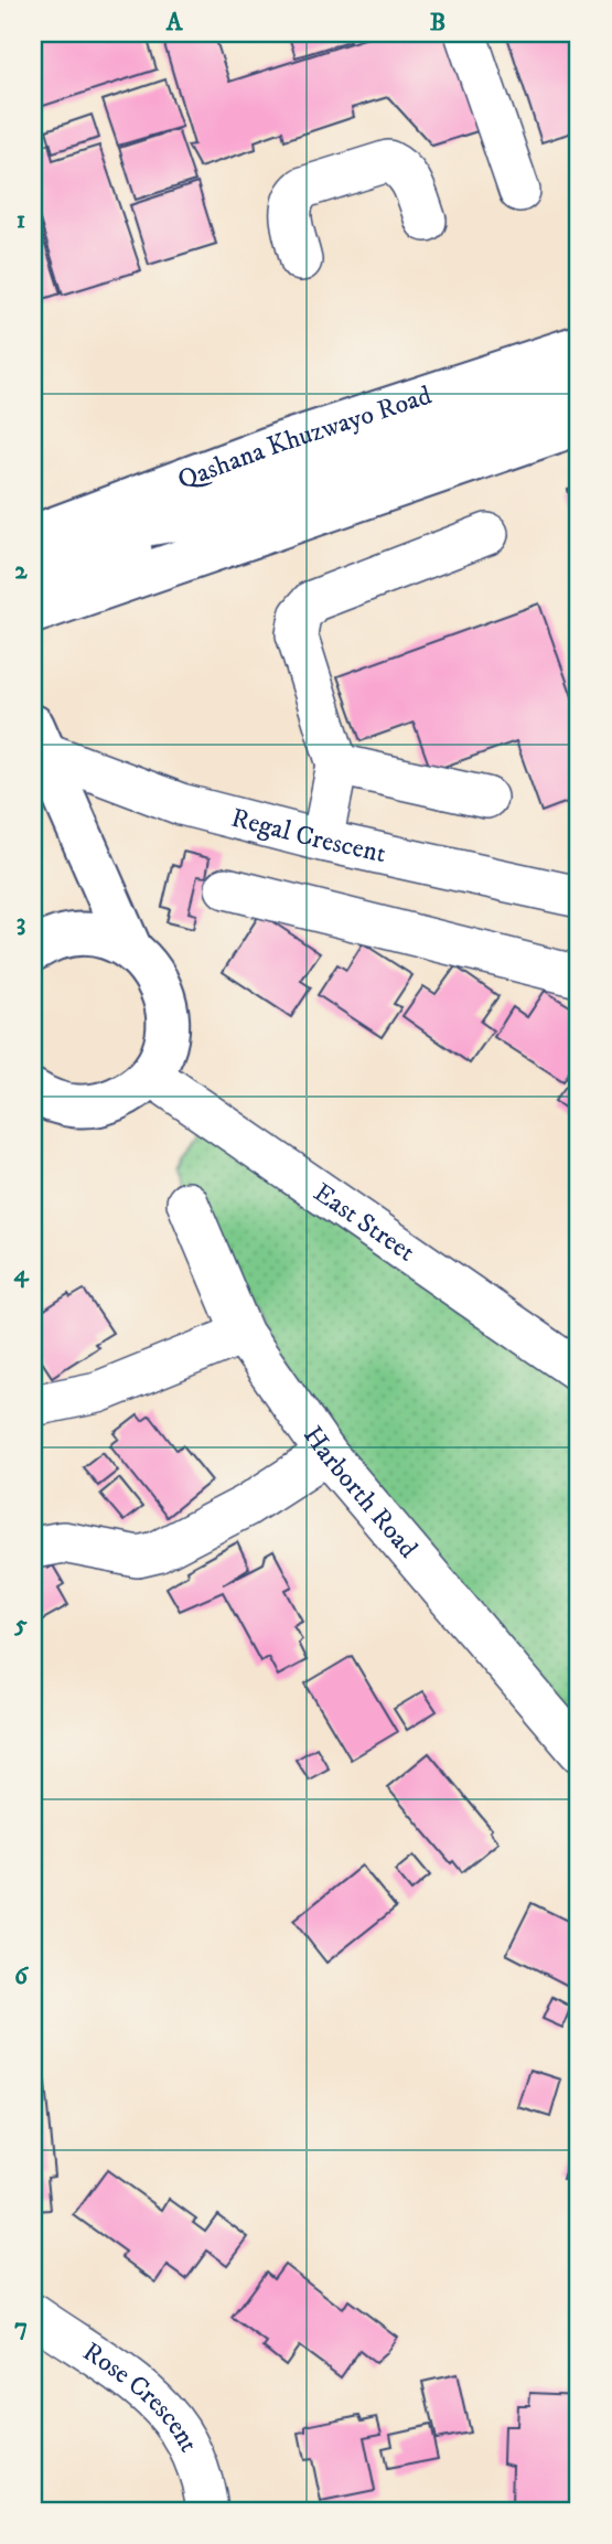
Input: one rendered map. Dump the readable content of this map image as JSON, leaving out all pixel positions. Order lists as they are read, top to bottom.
{
  "streets": {
    "main road": ["Qashana Khuzwayo Road"],
    "street": [
      "Regal Crescent",
      "East Street",
      "Harborth Road",
      "Rose Crescent"
    ]
  },
  "grid": {
    "columns": ["A", "B"],
    "rows": [
      "1",
      "2",
      "3",
      "4",
      "5",
      "6",
      "7"
    ]
  }
}
